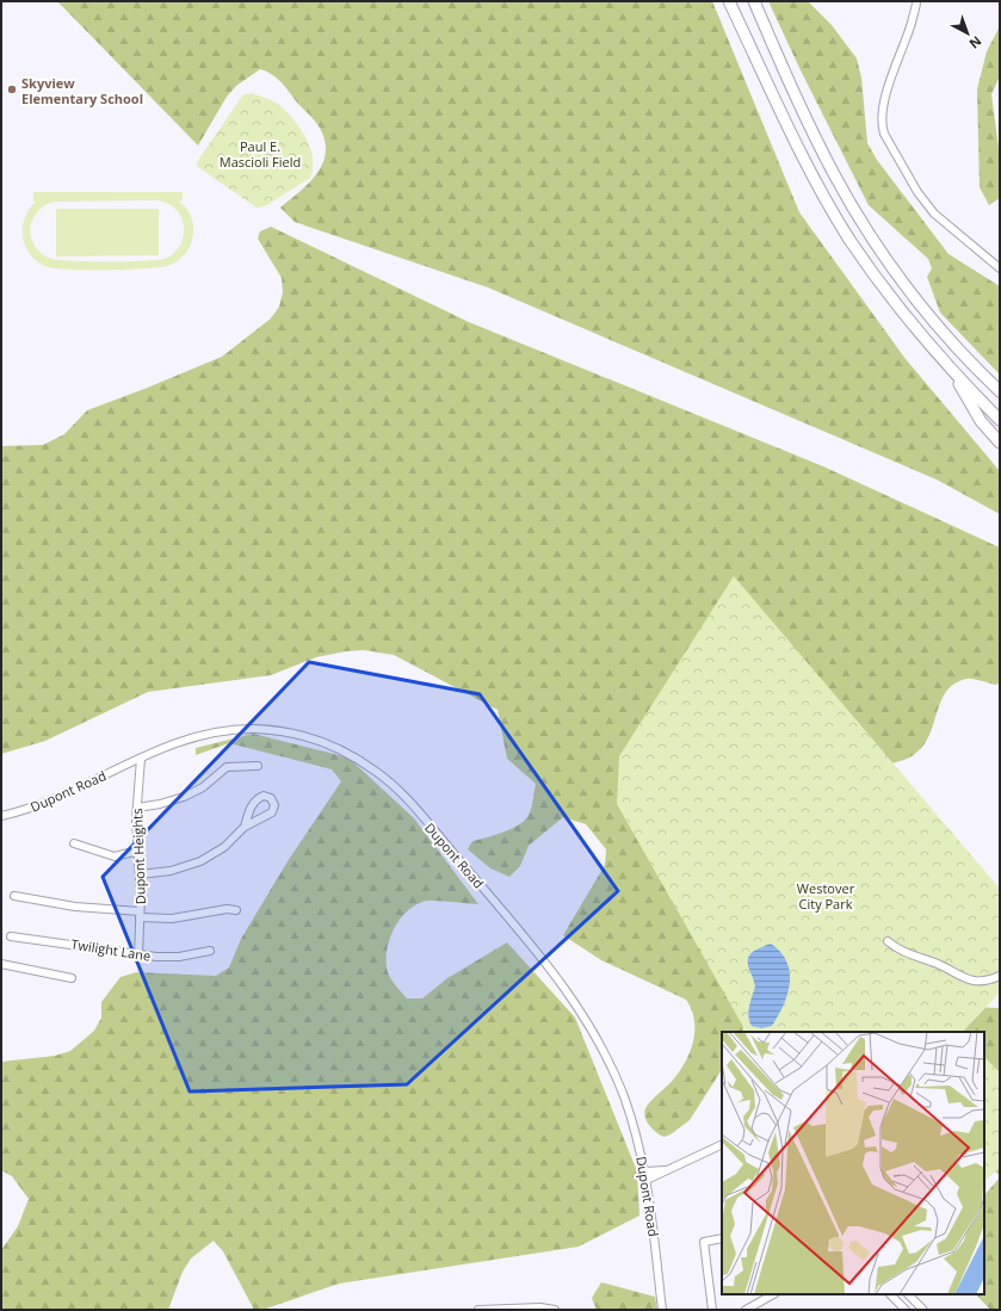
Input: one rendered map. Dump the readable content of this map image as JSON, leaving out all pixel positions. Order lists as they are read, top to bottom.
{
  "streets": {
    "street": ["Dupont Road", "Dupont Heights", "Twilight Lane"]
  },
  "crossings": [
    ["Dupont Road", "Dupont Heights"],
    ["Dupont Heights", "Twilight Lane"]
  ],
  "parks": ["Paul E. Mascioli Field", "Westover City Park"],
  "places": ["Skyview Elementary School"],
  "north": "bottom right"
}
